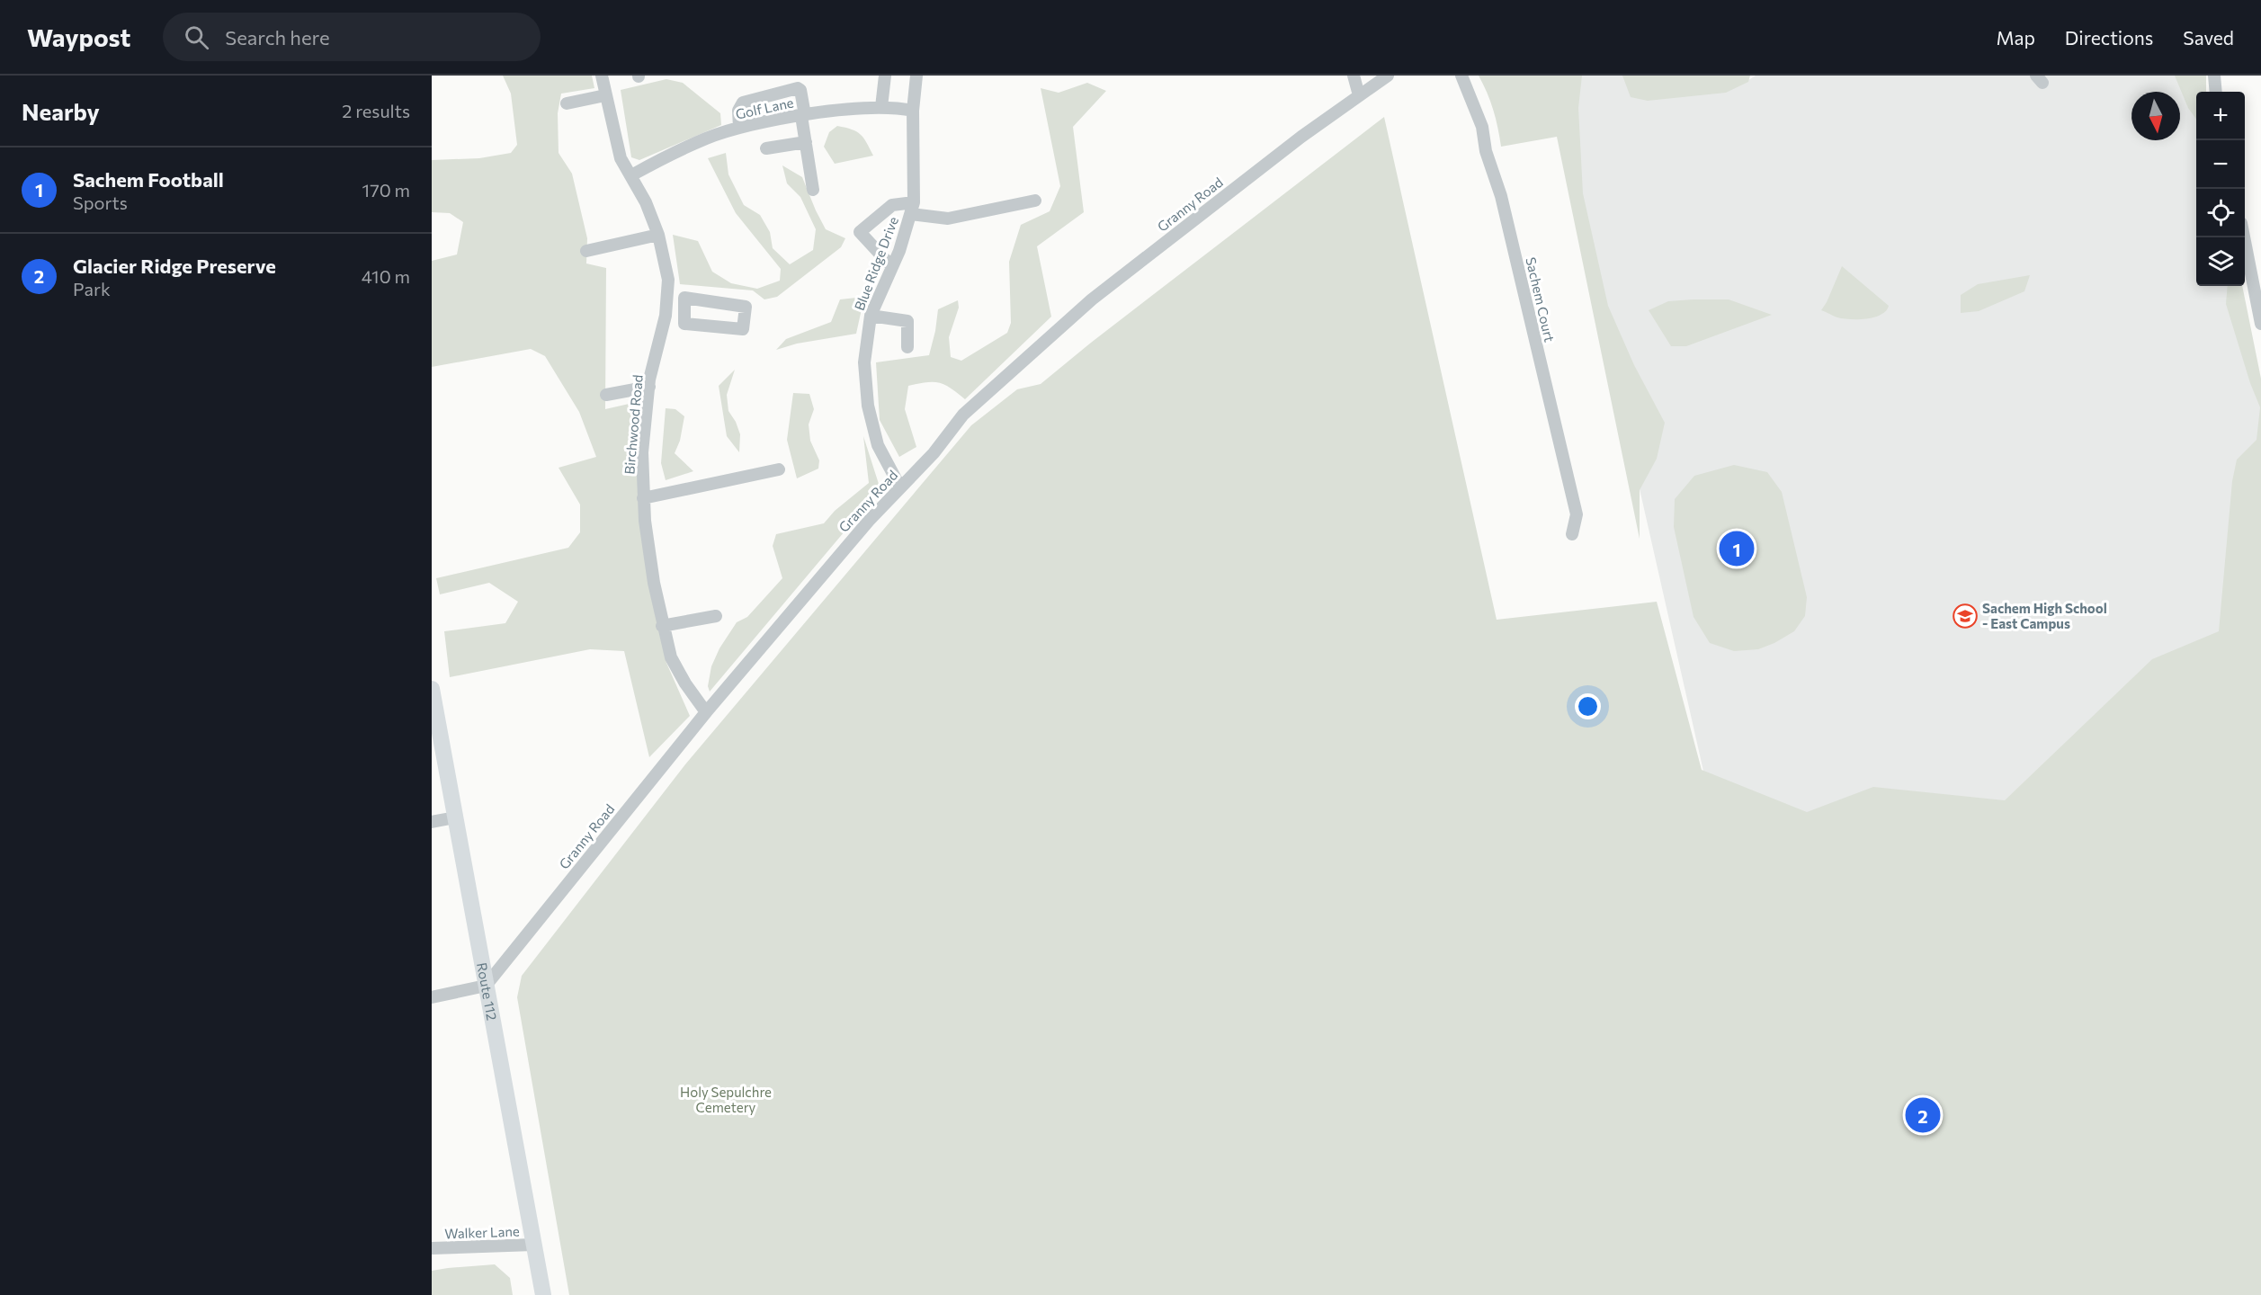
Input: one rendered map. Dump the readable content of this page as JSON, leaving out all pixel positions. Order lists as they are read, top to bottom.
{
  "streets": {
    "main road": ["Route 112"],
    "street": [
      "Golf Lane",
      "Granny Road",
      "Blue Ridge Drive",
      "Sachem Court",
      "Birchwood Road",
      "Walker Lane"
    ]
  },
  "crossings": [
    ["Golf Lane", "Blue Ridge Drive"],
    ["Golf Lane", "Birchwood Road"],
    ["Granny Road", "Blue Ridge Drive"],
    ["Granny Road", "Birchwood Road"],
    ["Granny Road", "Route 112"],
    ["Route 112", "Walker Lane"]
  ],
  "parks": ["Holy Sepulchre Cemetery"],
  "places": {
    "school or university": ["Sachem High School - East Campus"]
  },
  "north": "bottom",
  "page": {
    "header": "Waypost",
    "search": "Search here",
    "nav": ["Map", "Directions", "Saved"],
    "heading": ["Nearby", "2 results"],
    "map_buttons": ["+", "−"],
    "list": [
      {
        "mark": "1",
        "name": "Sachem Football",
        "note": "Sports",
        "value": "170 m"
      },
      {
        "mark": "2",
        "name": "Glacier Ridge Preserve",
        "note": "Park",
        "value": "410 m"
      }
    ],
    "pins": ["1", "2"]
  }
}
